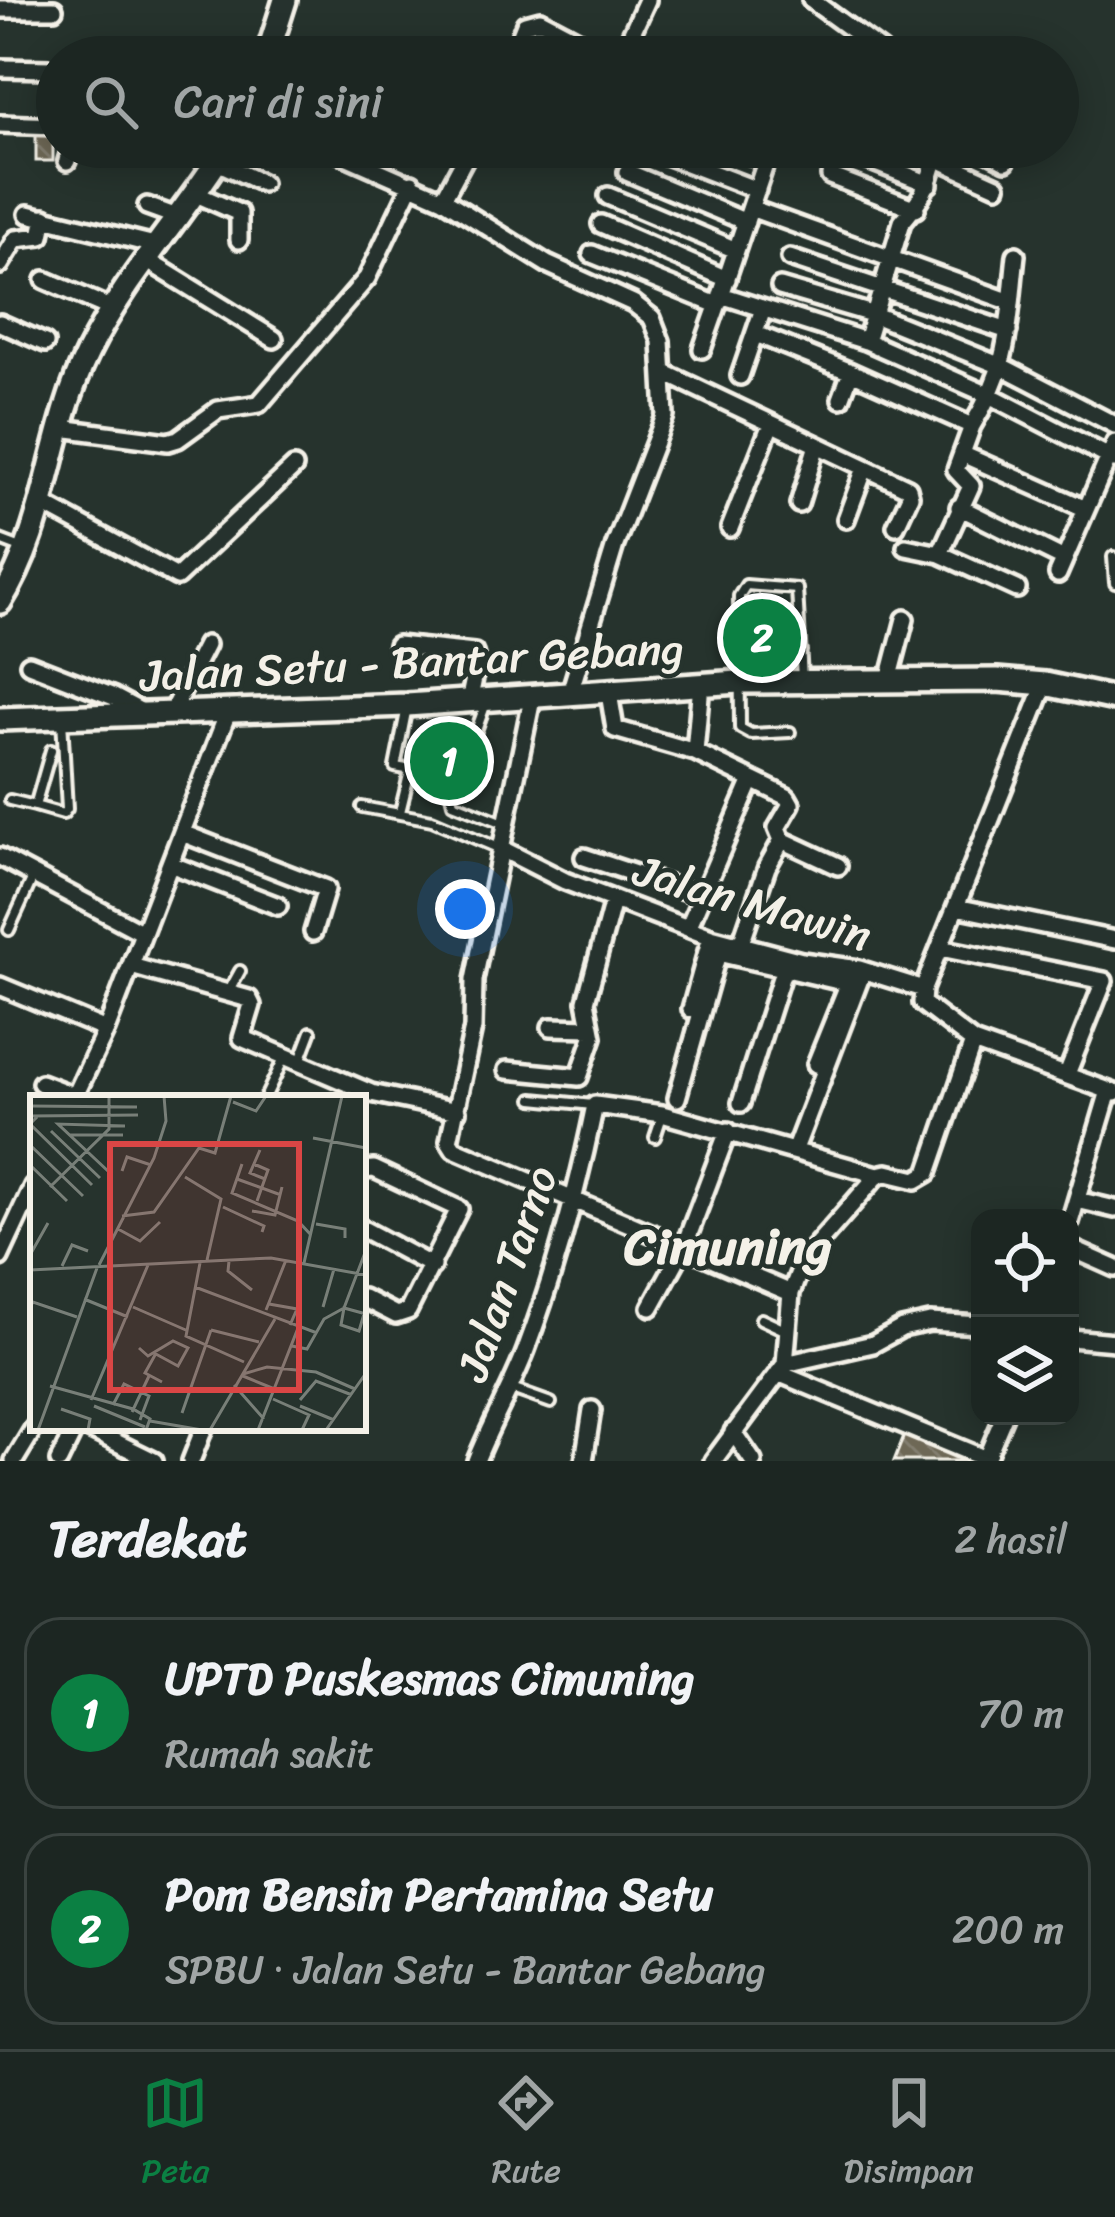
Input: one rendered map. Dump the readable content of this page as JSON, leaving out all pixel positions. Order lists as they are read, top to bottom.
{
  "streets": {
    "main road": ["Jalan Setu - Bantar Gebang"],
    "street": ["Jalan Mawin", "Jalan Tarno"]
  },
  "districts": ["Cimuning"],
  "page": {
    "search": "Cari di sini",
    "pins": ["2", "1"],
    "heading": ["Terdekat", "2 hasil"],
    "list": [
      {
        "mark": "1",
        "name": "UPTD Puskesmas Cimuning",
        "note": "Rumah sakit",
        "value": "70 m"
      },
      {
        "mark": "2",
        "name": "Pom Bensin Pertamina Setu",
        "note": "SPBU · Jalan Setu - Bantar Gebang",
        "value": "200 m"
      }
    ],
    "nav": ["Peta", "Rute", "Disimpan"]
  }
}
